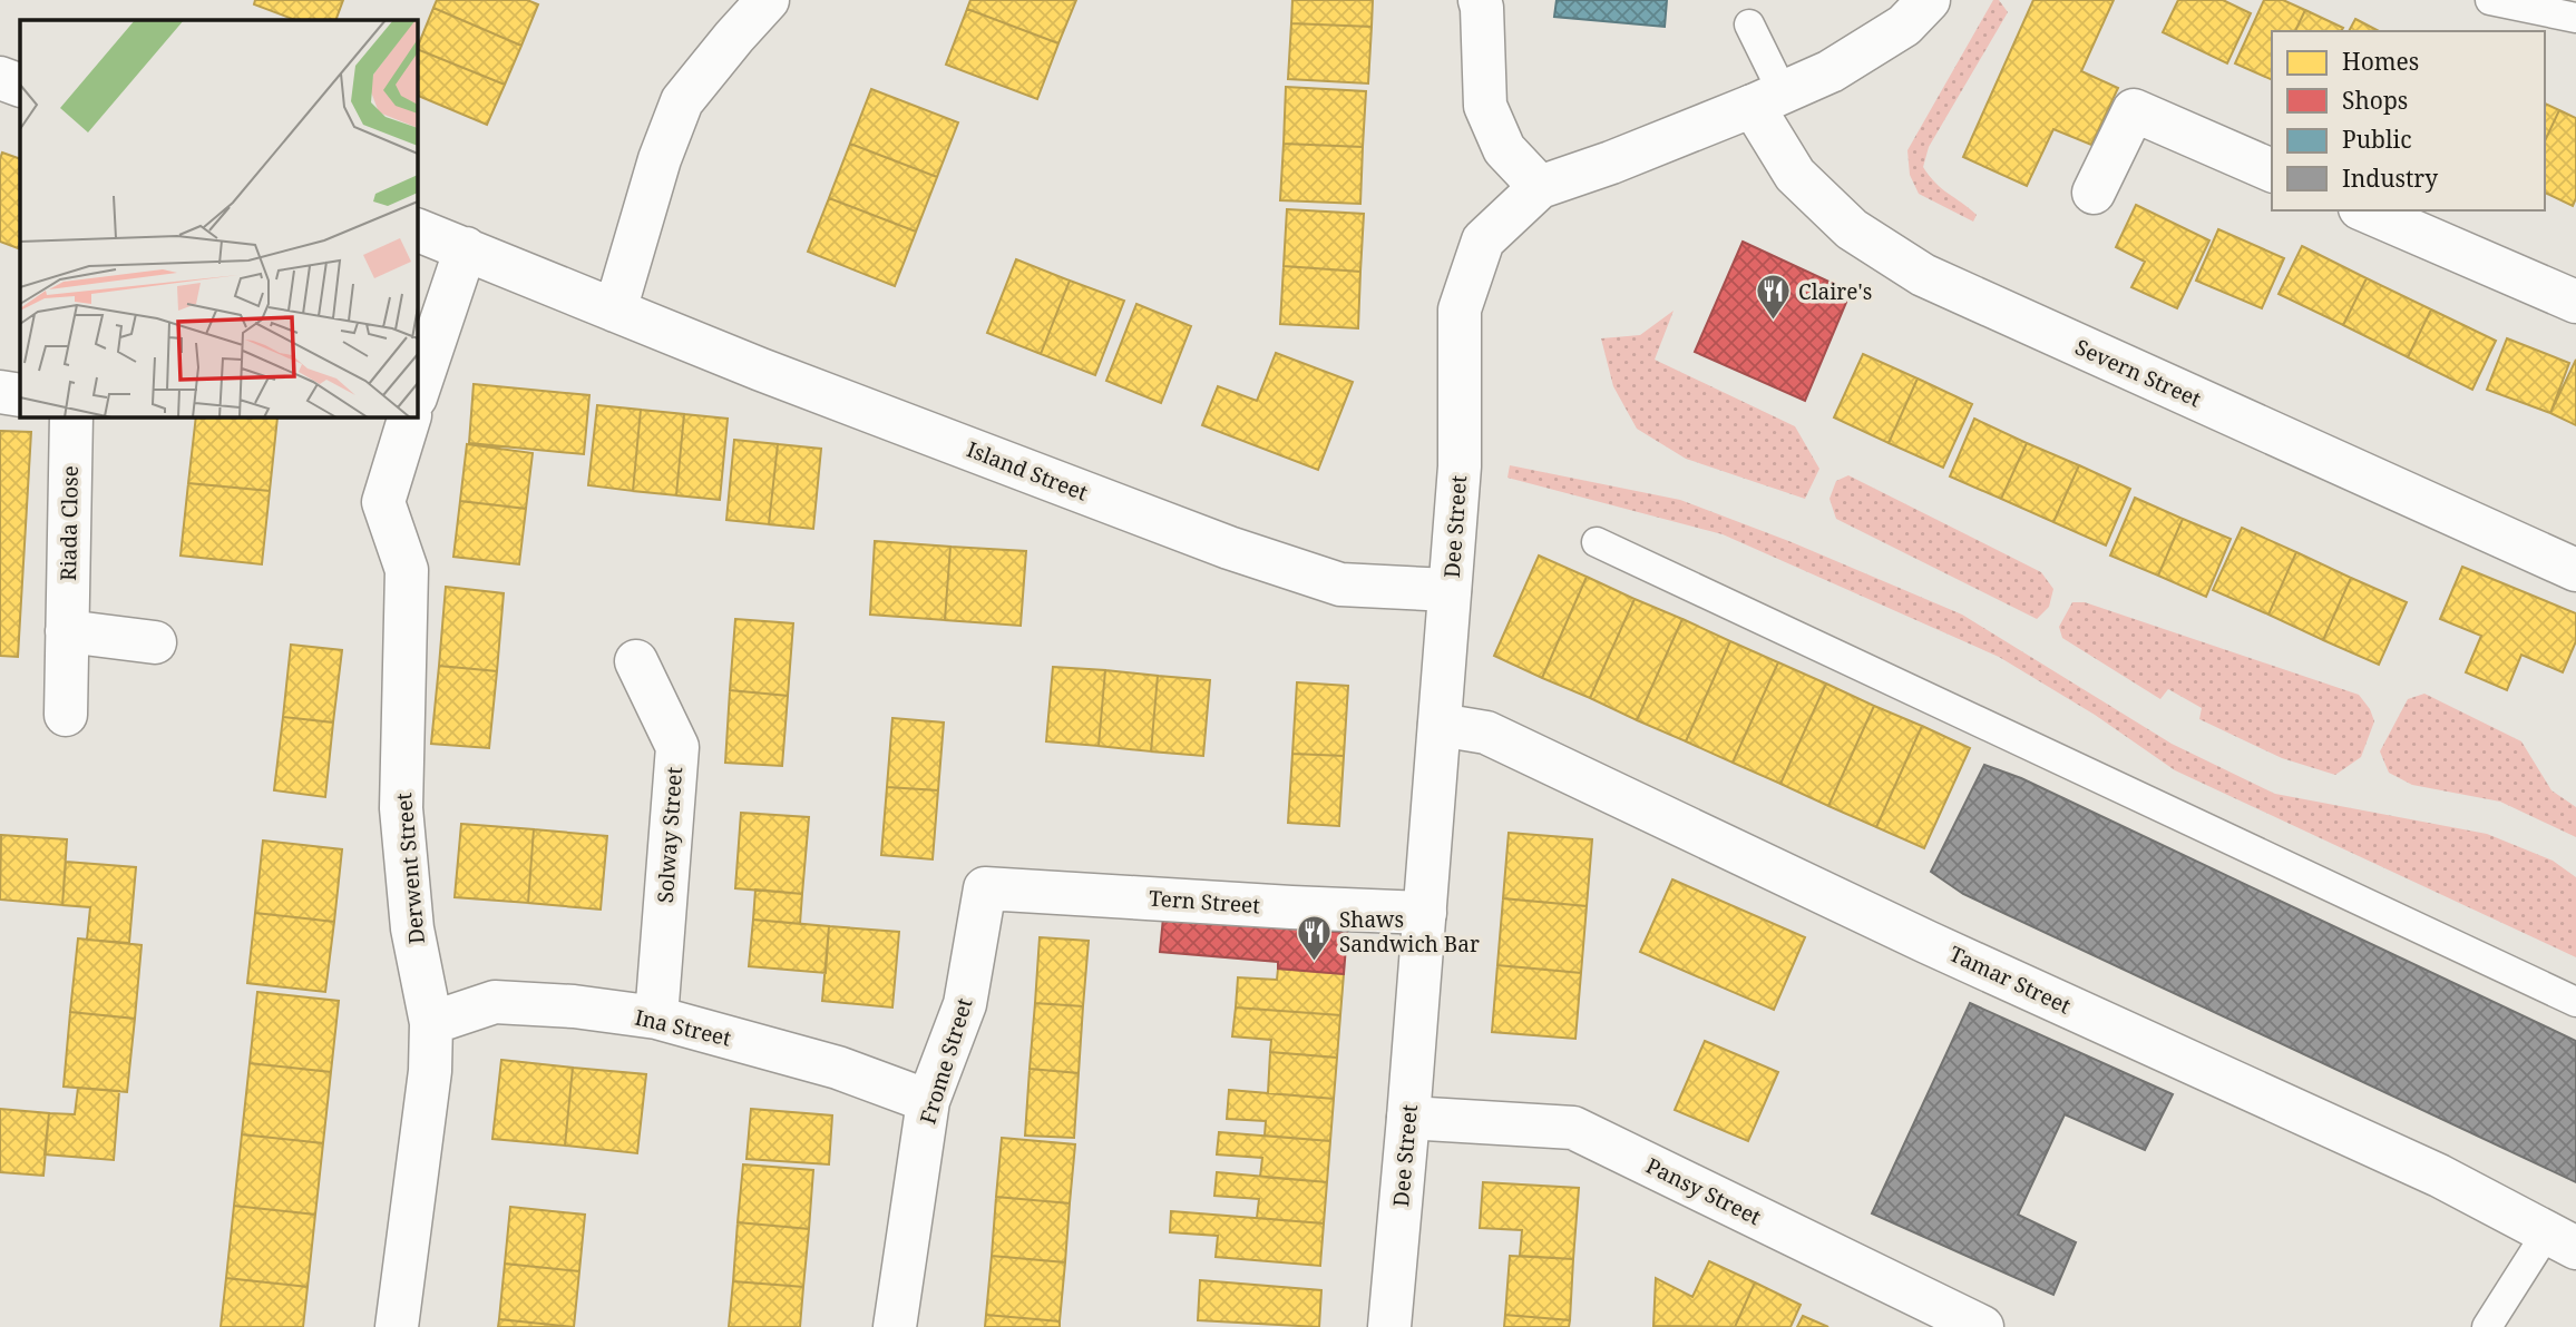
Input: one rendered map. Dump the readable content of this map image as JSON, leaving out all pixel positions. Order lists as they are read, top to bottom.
{
  "streets": {
    "street": [
      "Severn Street",
      "Island Street",
      "Riada Close",
      "Dee Street",
      "Solway Street",
      "Derwent Street",
      "Tern Street",
      "Tamar Street",
      "Ina Street",
      "Frome Street",
      "Pansy Street"
    ]
  },
  "crossings": [
    ["Severn Street", "Dee Street"],
    ["Island Street", "Dee Street"],
    ["Dee Street", "Tern Street"],
    ["Dee Street", "Tamar Street"],
    ["Dee Street", "Pansy Street"],
    ["Solway Street", "Ina Street"],
    ["Derwent Street", "Ina Street"],
    ["Tern Street", "Frome Street"],
    ["Ina Street", "Frome Street"]
  ],
  "places": {
    "restaurant": ["Claire's", "Shaws Sandwich Bar"]
  },
  "legend": [
    "Homes",
    "Shops",
    "Public",
    "Industry"
  ]
}
